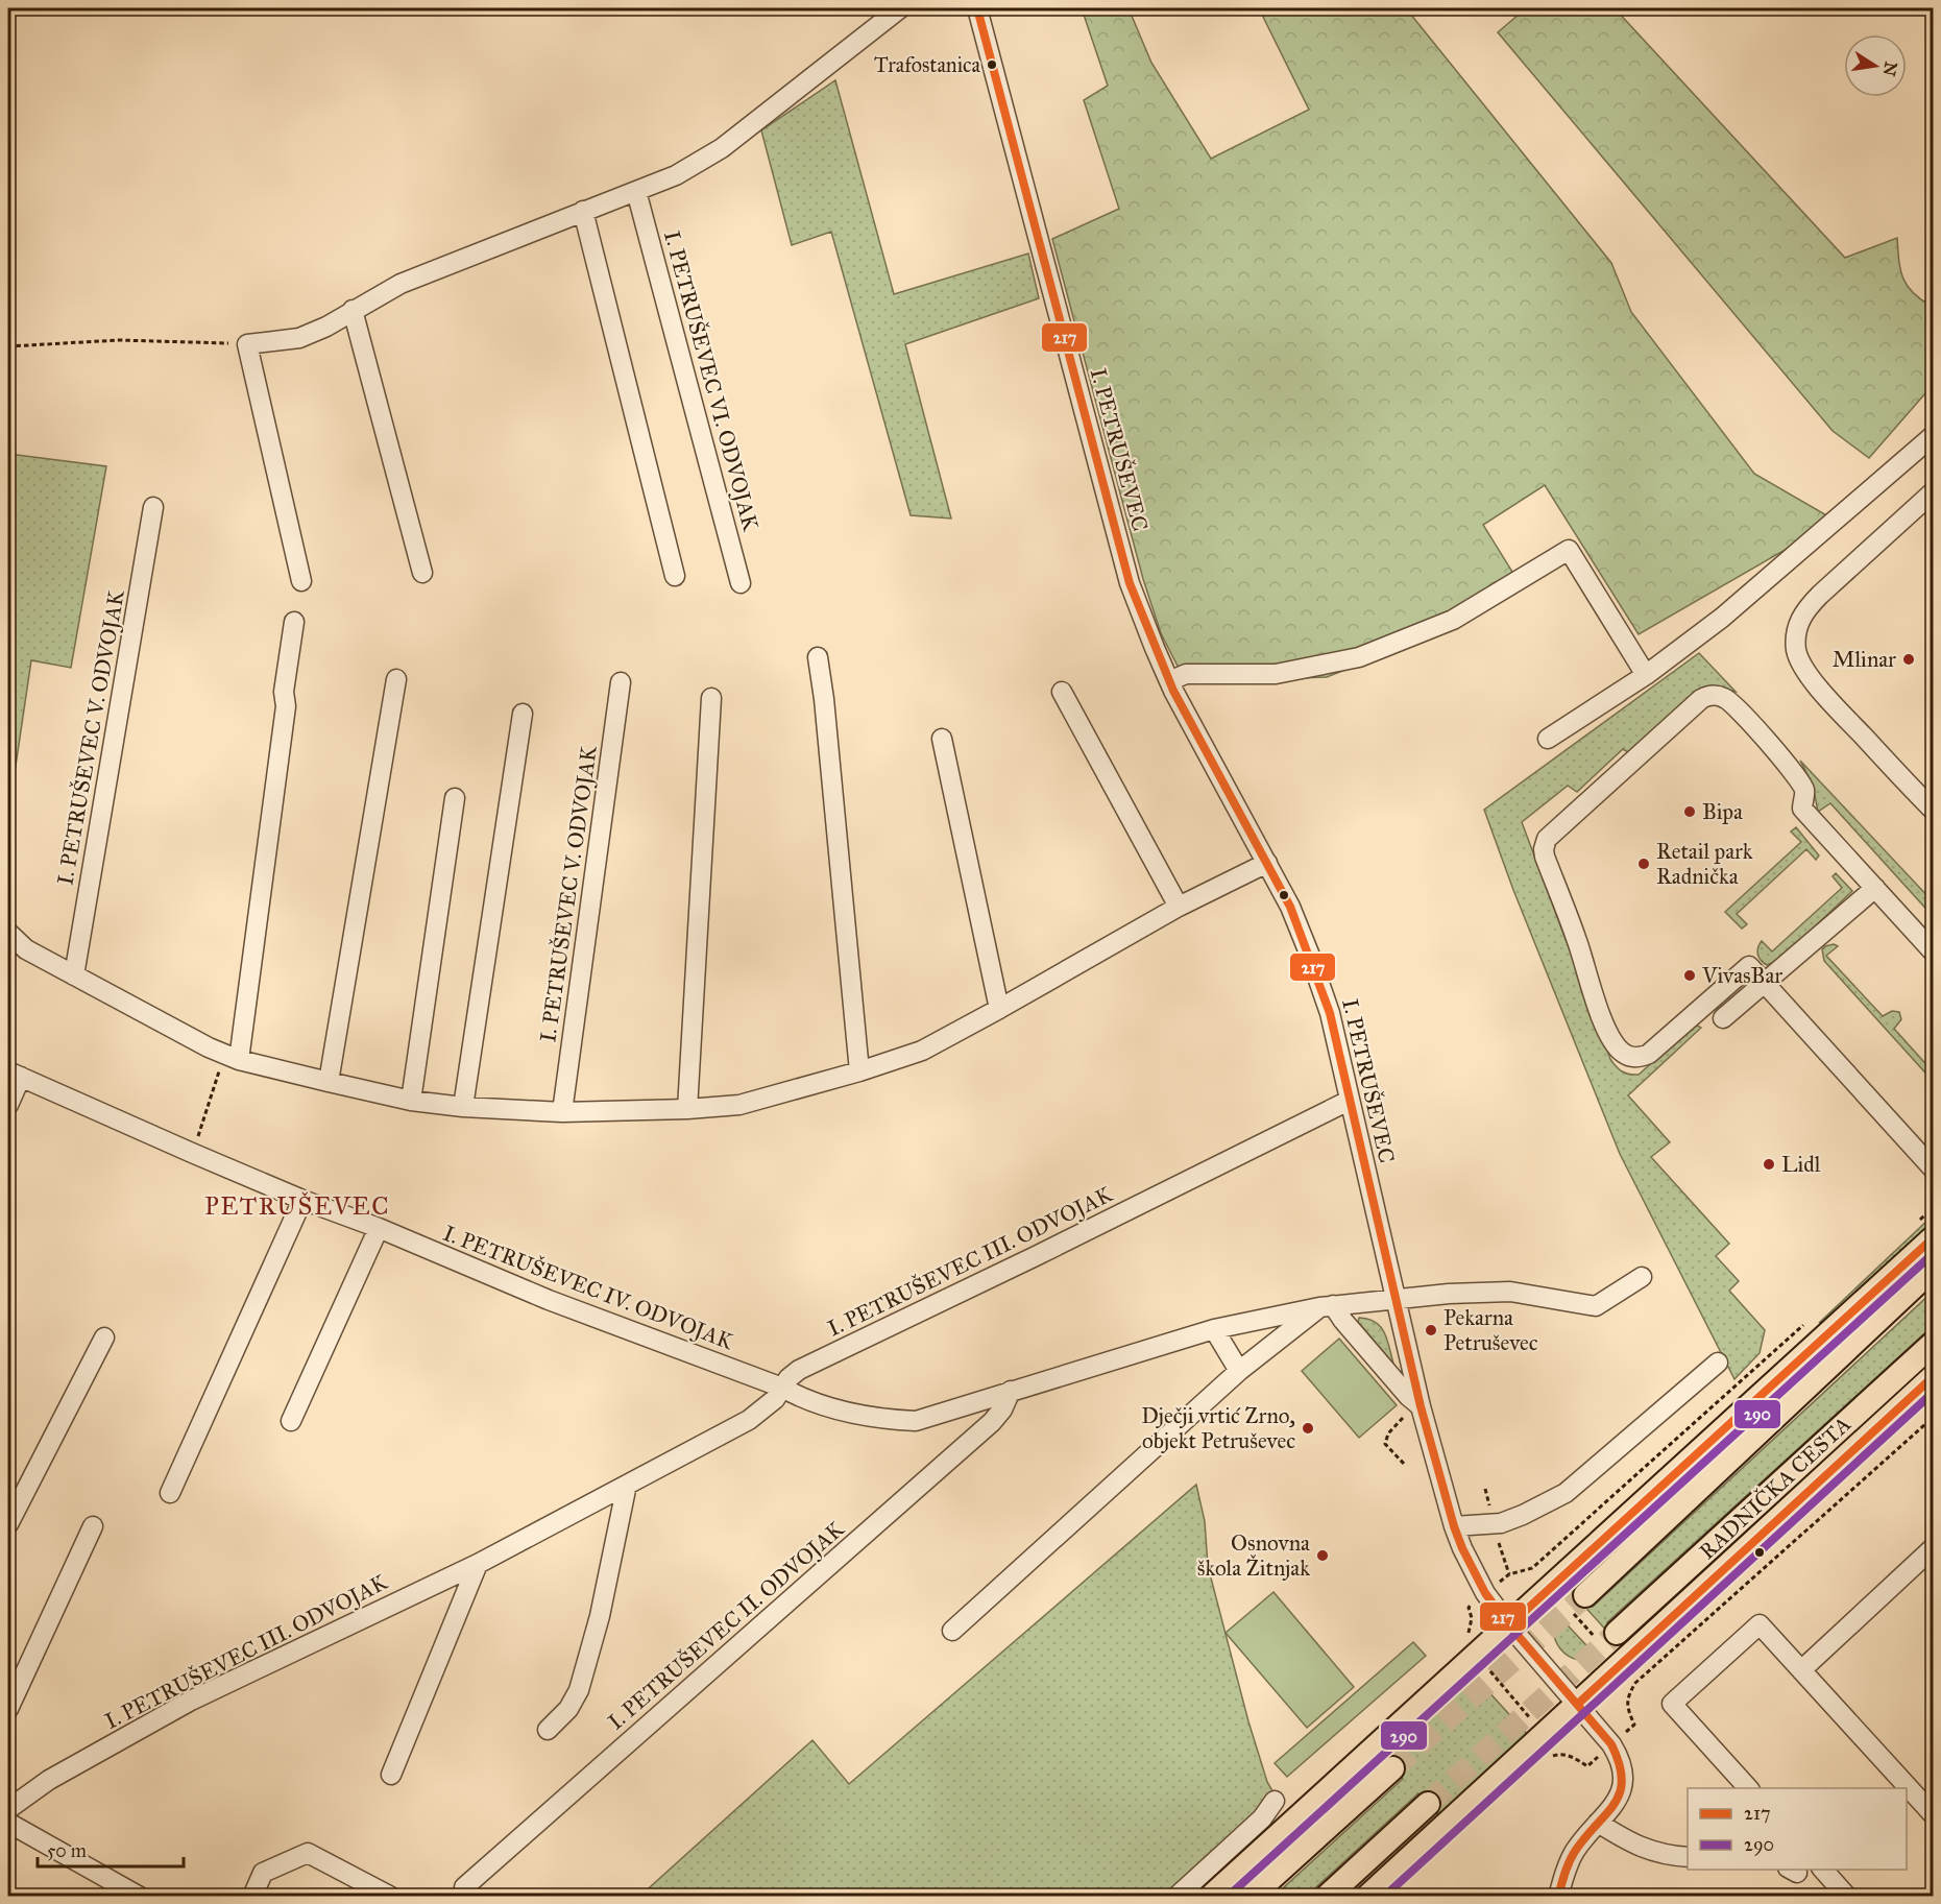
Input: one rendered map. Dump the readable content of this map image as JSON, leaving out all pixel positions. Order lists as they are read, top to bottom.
{
  "streets": {
    "main road": ["RADNIČKA CESTA"],
    "street": [
      "I. PETRUŠEVEC VI. ODVOJAK",
      "I. PETRUŠEVEC",
      "I. PETRUŠEVEC V. ODVOJAK",
      "I. PETRUŠEVEC III. ODVOJAK",
      "I. PETRUŠEVEC IV. ODVOJAK",
      "I. PETRUŠEVEC II. ODVOJAK"
    ]
  },
  "crossings": [
    ["I. PETRUŠEVEC", "I. PETRUŠEVEC III. ODVOJAK"],
    ["I. PETRUŠEVEC III. ODVOJAK", "I. PETRUŠEVEC IV. ODVOJAK"]
  ],
  "districts": ["PETRUŠEVEC"],
  "places": [
    "Trafostanica",
    "Mlinar",
    "Bipa",
    "Retail park Radnička",
    "VivasBar",
    "Lidl",
    "Pekarna Petruševec",
    "Dječji vrtić Zrno, objekt Petruševec",
    "Osnovna škola Žitnjak"
  ],
  "lines": ["transit line 217", "transit line 290"],
  "legend": ["217", "290"],
  "scale_bar": "50 m",
  "north": "right"
}
